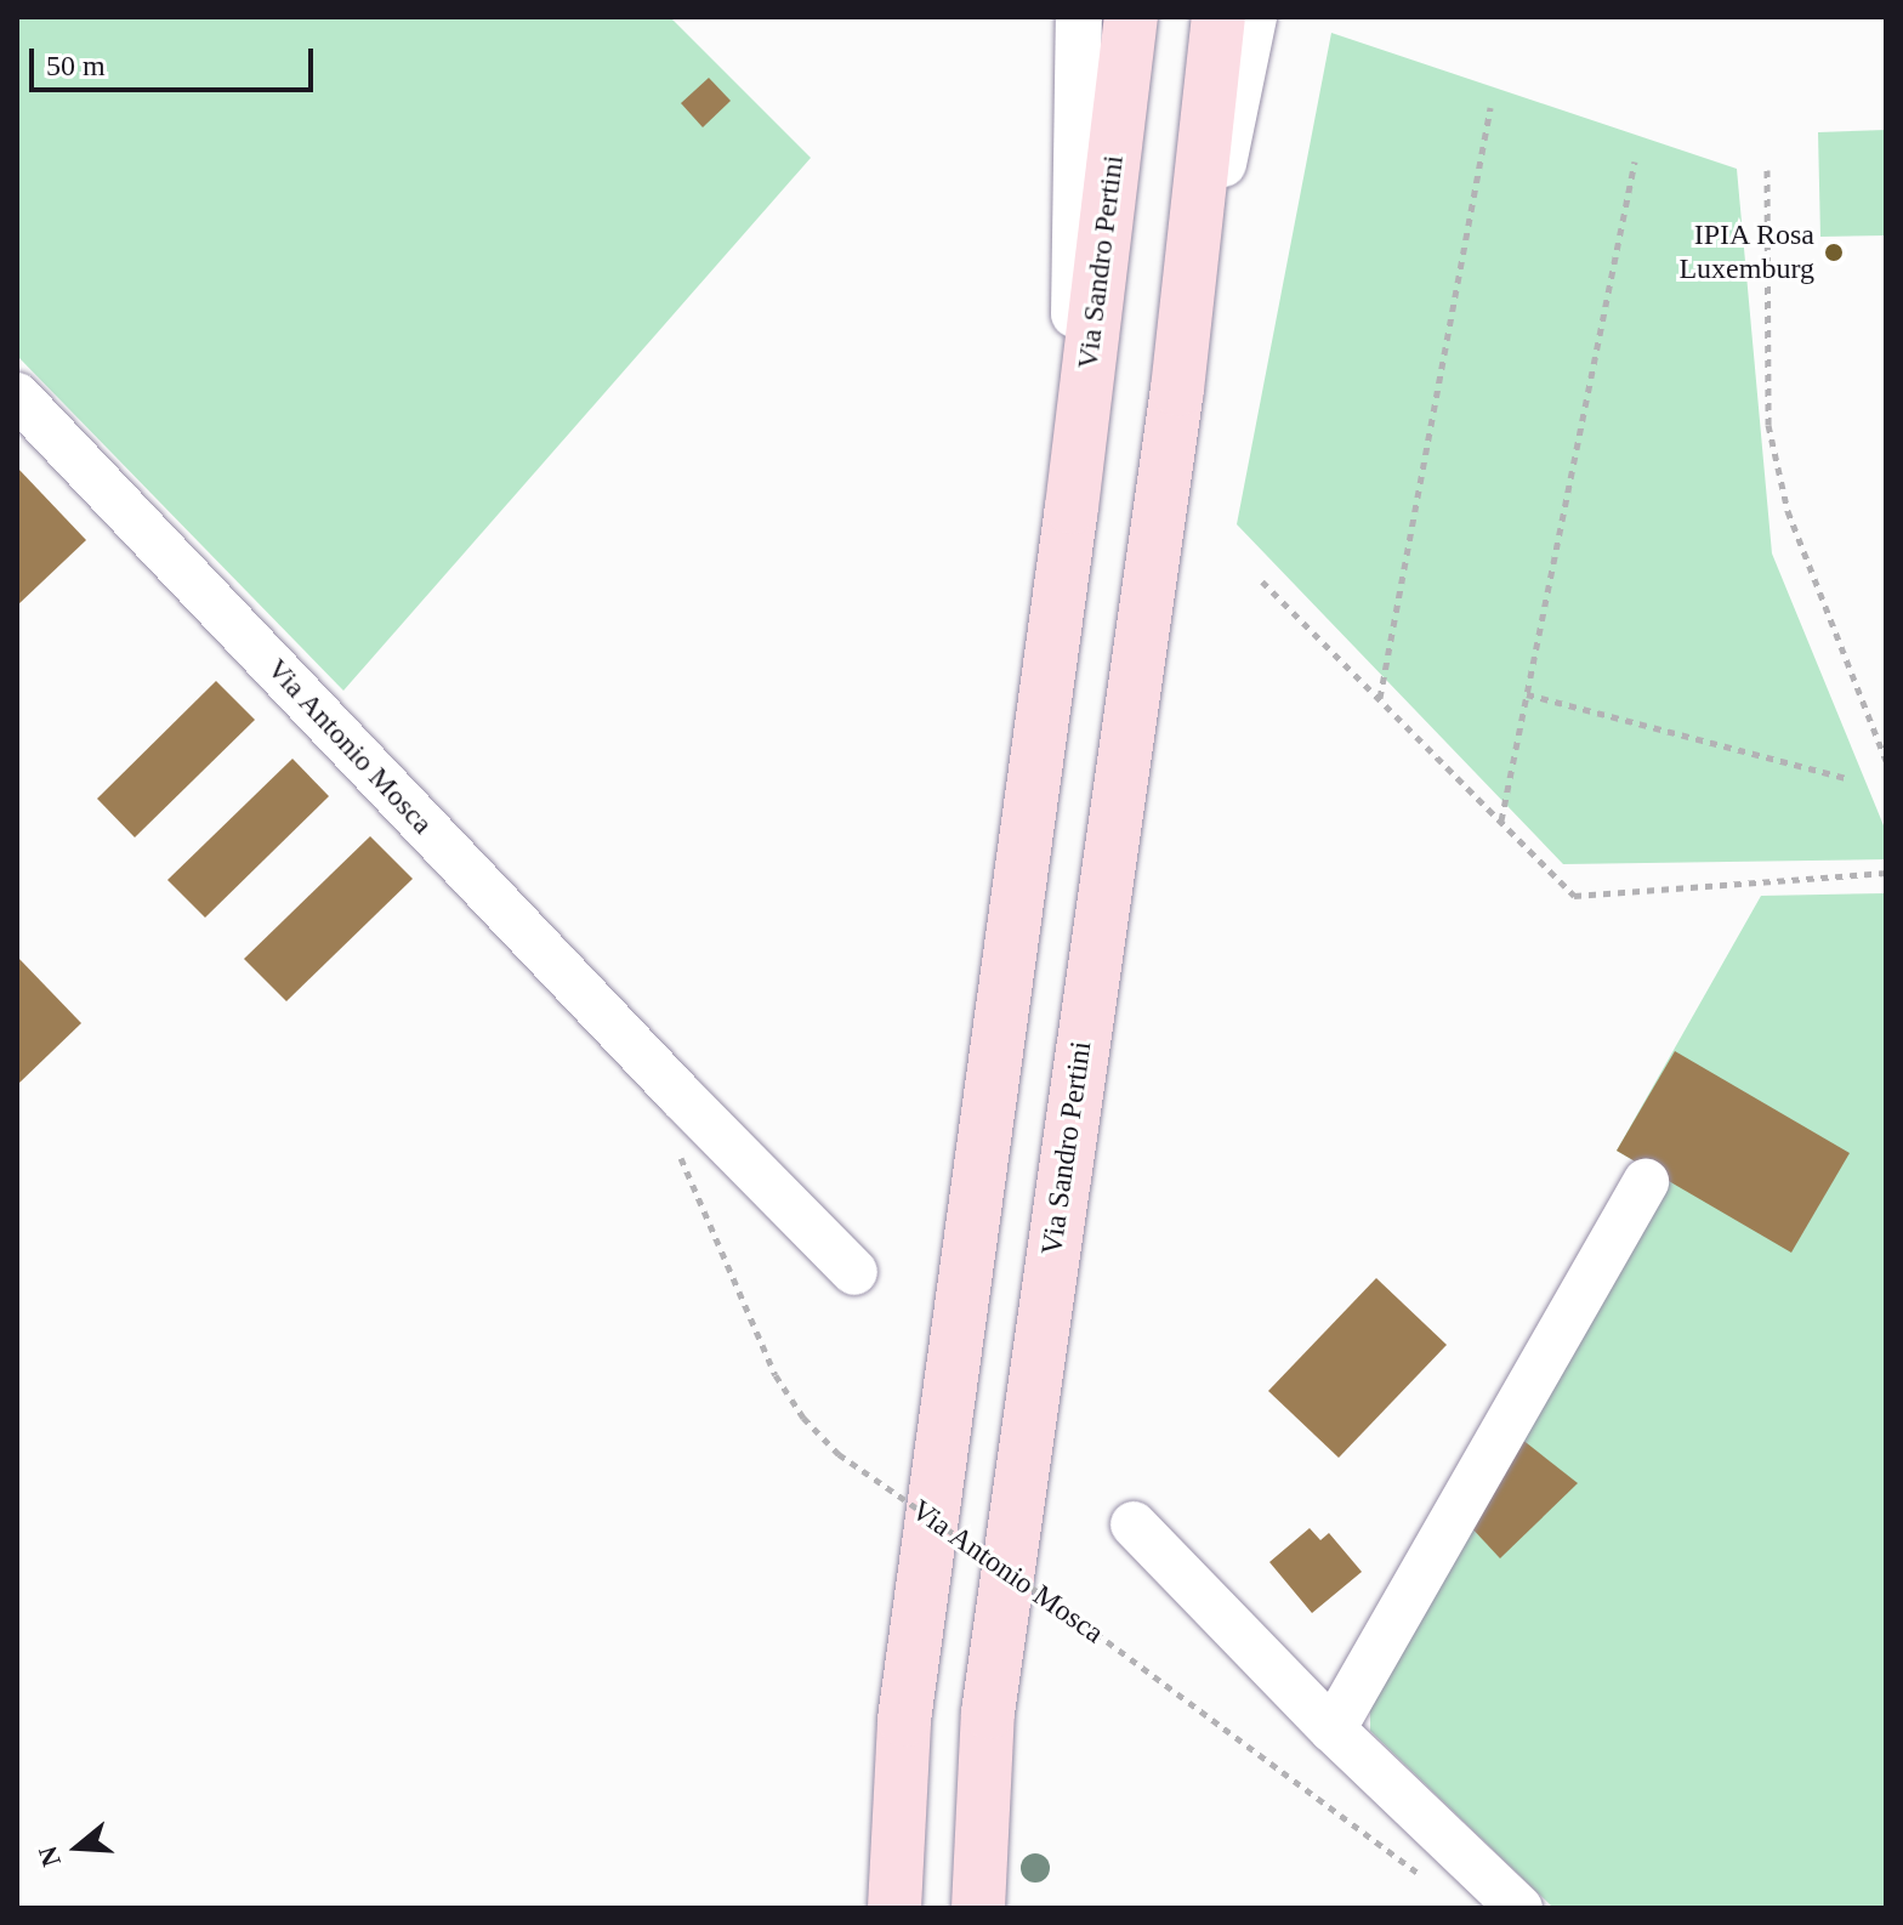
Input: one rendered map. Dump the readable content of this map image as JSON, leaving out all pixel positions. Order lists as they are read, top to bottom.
{
  "streets": {
    "main road": ["Via Sandro Pertini"],
    "street": ["Via Antonio Mosca"]
  },
  "places": ["IPIA Rosa Luxemburg"],
  "scale_bar": "50 m",
  "north": "left"
}
